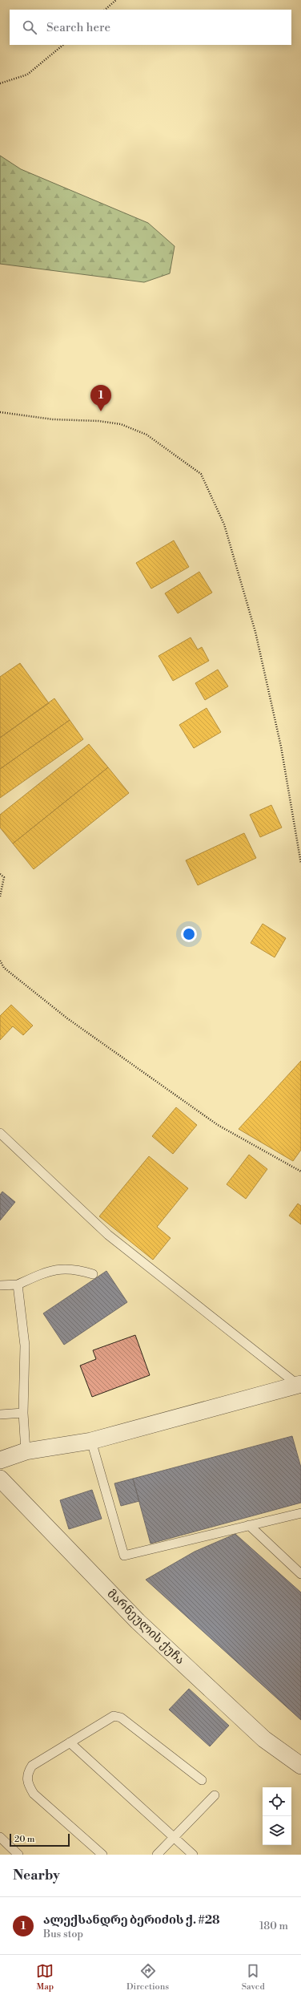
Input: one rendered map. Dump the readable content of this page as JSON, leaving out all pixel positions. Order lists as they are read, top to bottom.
{
  "streets": {
    "street": ["მარნეულის ქუჩა"]
  },
  "scale_bar": "20 m",
  "page": {
    "search": "Search here",
    "pins": "1",
    "scale": "20 m",
    "heading": "Nearby",
    "list": [
      {
        "mark": "1",
        "name": "ალექსანდრე ბერიძის ქ. #28",
        "note": "Bus stop",
        "value": "180 m"
      }
    ],
    "nav": ["Map", "Directions", "Saved"]
  }
}
